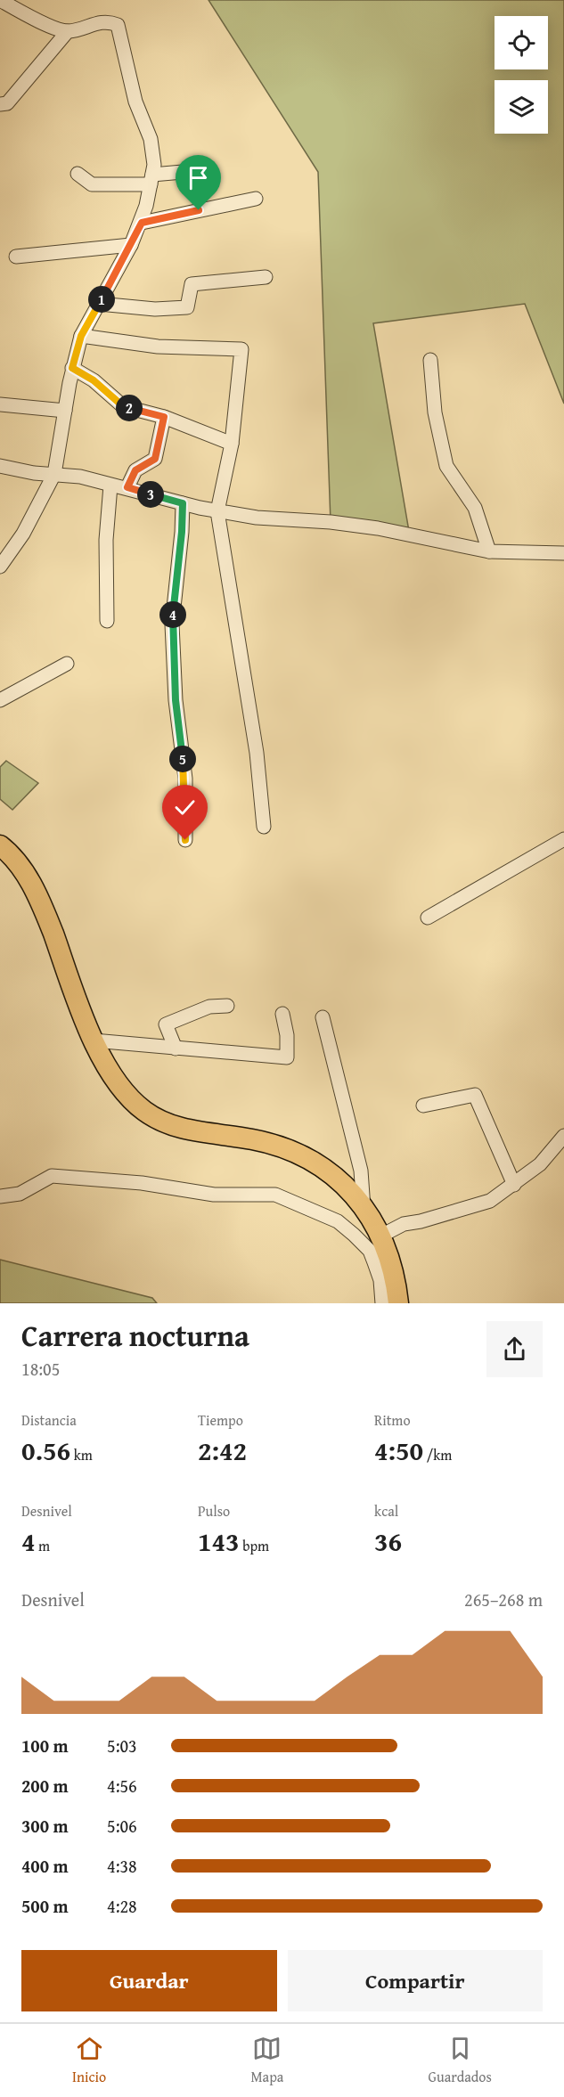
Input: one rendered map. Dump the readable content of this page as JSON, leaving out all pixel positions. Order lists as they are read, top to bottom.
{
  "page": {
    "pins": [
      "1",
      "2",
      "3",
      "4",
      "5"
    ],
    "heading": ["Carrera nocturna", "18:05"],
    "stats": [
      ["Distancia", "0.56 km"],
      ["Tiempo", "2:42"],
      ["Ritmo", "4:50 /km"],
      ["Desnivel", "4 m"],
      ["Pulso", "143 bpm"],
      ["kcal", "36"]
    ],
    "chart": ["Desnivel", "265–268 m"],
    "list": [
      {
        "name": "100 m",
        "note": "5:03"
      },
      {
        "name": "200 m",
        "note": "4:56"
      },
      {
        "name": "300 m",
        "note": "5:06"
      },
      {
        "name": "400 m",
        "note": "4:38"
      },
      {
        "name": "500 m",
        "note": "4:28"
      }
    ],
    "buttons": ["Guardar", "Compartir"],
    "tabs": ["Inicio", "Mapa", "Guardados"]
  }
}
